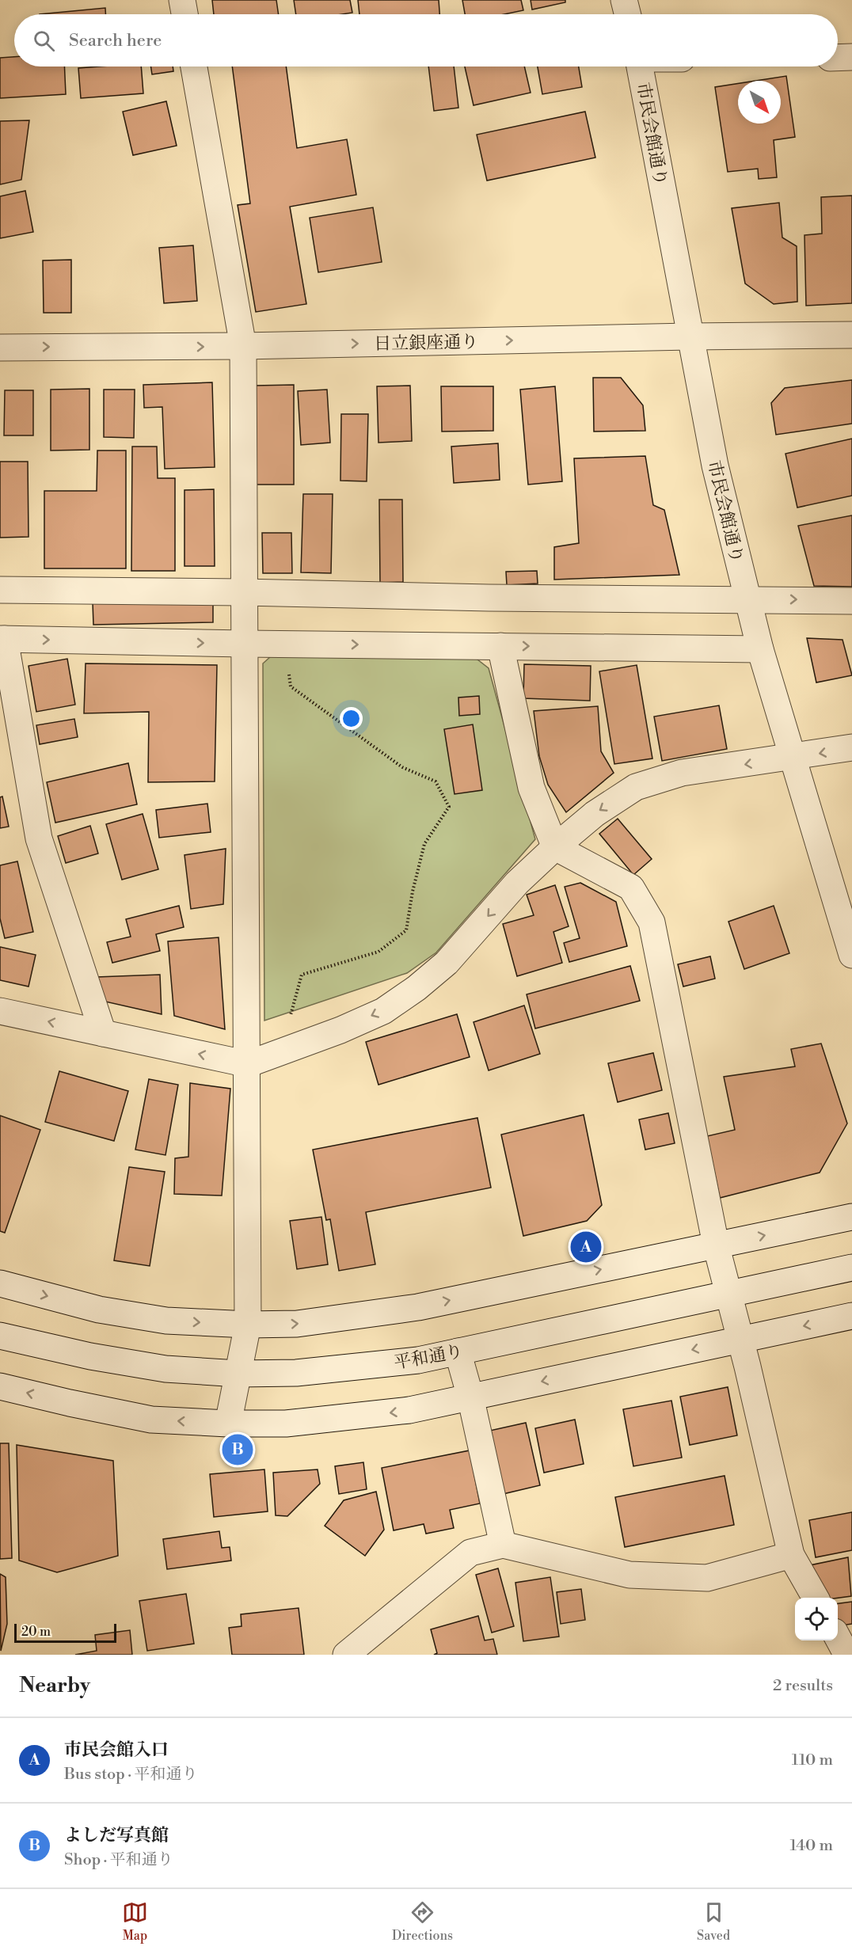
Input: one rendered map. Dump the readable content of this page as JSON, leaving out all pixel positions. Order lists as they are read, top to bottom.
{
  "streets": {
    "street": ["市民会館通り", "日立銀座通り", "平和通り"]
  },
  "crossings": [
    ["市民会館通り", "日立銀座通り"]
  ],
  "one_way": ["日立銀座通り"],
  "scale_bar": "20 m",
  "north": "bottom right",
  "page": {
    "search": "Search here",
    "pins": ["A", "B"],
    "scale": "20 m",
    "heading": ["Nearby", "2 results"],
    "list": [
      {
        "mark": "A",
        "name": "市民会館入口",
        "note": "Bus stop · 平和通り",
        "value": "110 m"
      },
      {
        "mark": "B",
        "name": "よしだ写真館",
        "note": "Shop · 平和通り",
        "value": "140 m"
      }
    ],
    "nav": ["Map", "Directions", "Saved"]
  }
}
